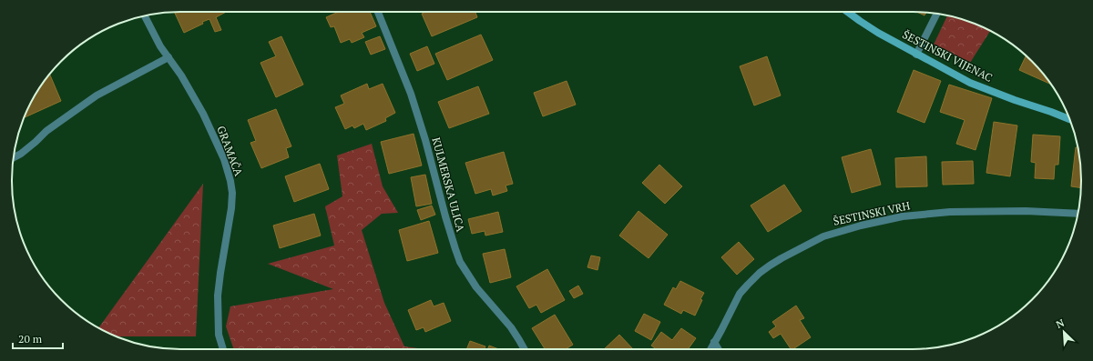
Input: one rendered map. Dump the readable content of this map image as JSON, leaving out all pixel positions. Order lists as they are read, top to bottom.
{
  "streets": {
    "main road": ["ŠESTINSKI VIJENAC"],
    "street": ["GRAMAČA", "KULMERSKA ULICA", "ŠESTINSKI VRH"]
  },
  "scale_bar": "20 m",
  "north": "top left"
}
